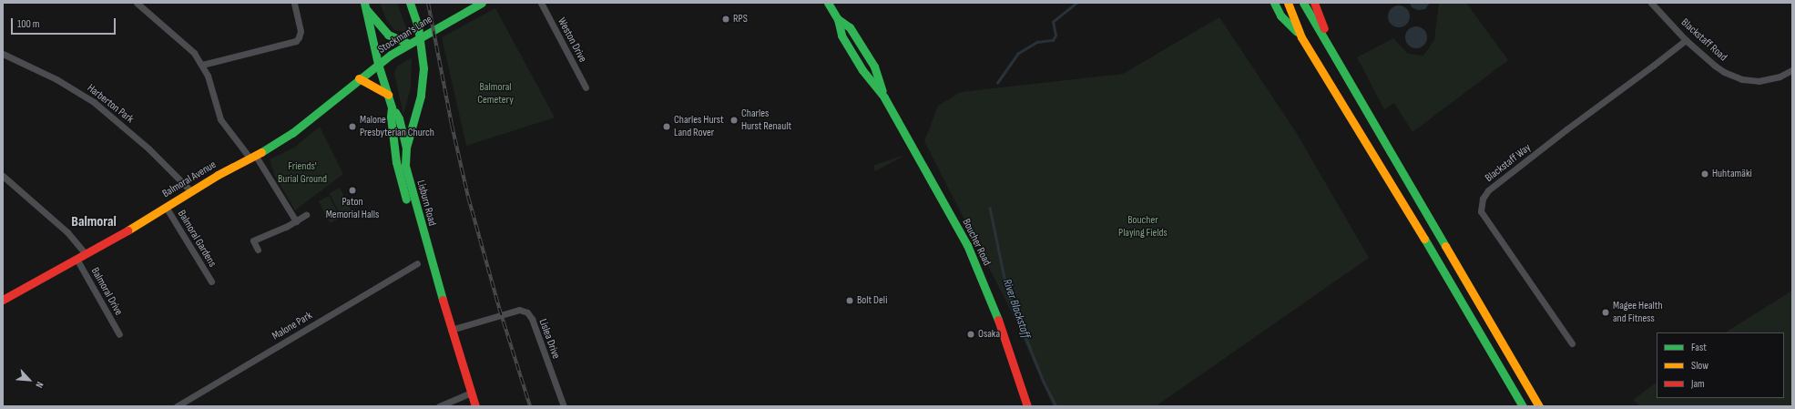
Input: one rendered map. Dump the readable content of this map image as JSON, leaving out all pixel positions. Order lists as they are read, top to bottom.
{
  "streets": {
    "main road": [
      "Stockman's Lane",
      "Balmoral Avenue",
      "Lisburn Road",
      "Boucher Road"
    ],
    "street": [
      "Weston Drive",
      "Blackstaff Road",
      "Harberton Park",
      "Blackstaff Way",
      "Balmoral Gardens",
      "Balmoral Drive",
      "Malone Park",
      "Lislea Drive"
    ]
  },
  "crossings": [
    ["Stockman's Lane", "Balmoral Avenue"],
    ["Blackstaff Road", "Blackstaff Way"],
    ["Harberton Park", "Balmoral Avenue"],
    ["Balmoral Avenue", "Balmoral Gardens"],
    ["Balmoral Avenue", "Balmoral Drive"],
    ["Lisburn Road", "Lislea Drive"]
  ],
  "districts": ["Balmoral"],
  "water": ["River Blackstaff"],
  "parks": ["Balmoral Cemetery", "Friends' Burial Ground", "Boucher Playing Fields"],
  "places": [
    "RPS",
    "Charles Hurst Renault",
    "Malone Presbyterian Church",
    "Charles Hurst Land Rover",
    "Huhtamäki",
    "Paton Memorial Halls",
    "Bolt Deli",
    "Magee Health and Fitness",
    "Osaka"
  ],
  "legend": ["Fast", "Slow", "Jam"],
  "scale_bar": "100 m",
  "north": "bottom right"
}
